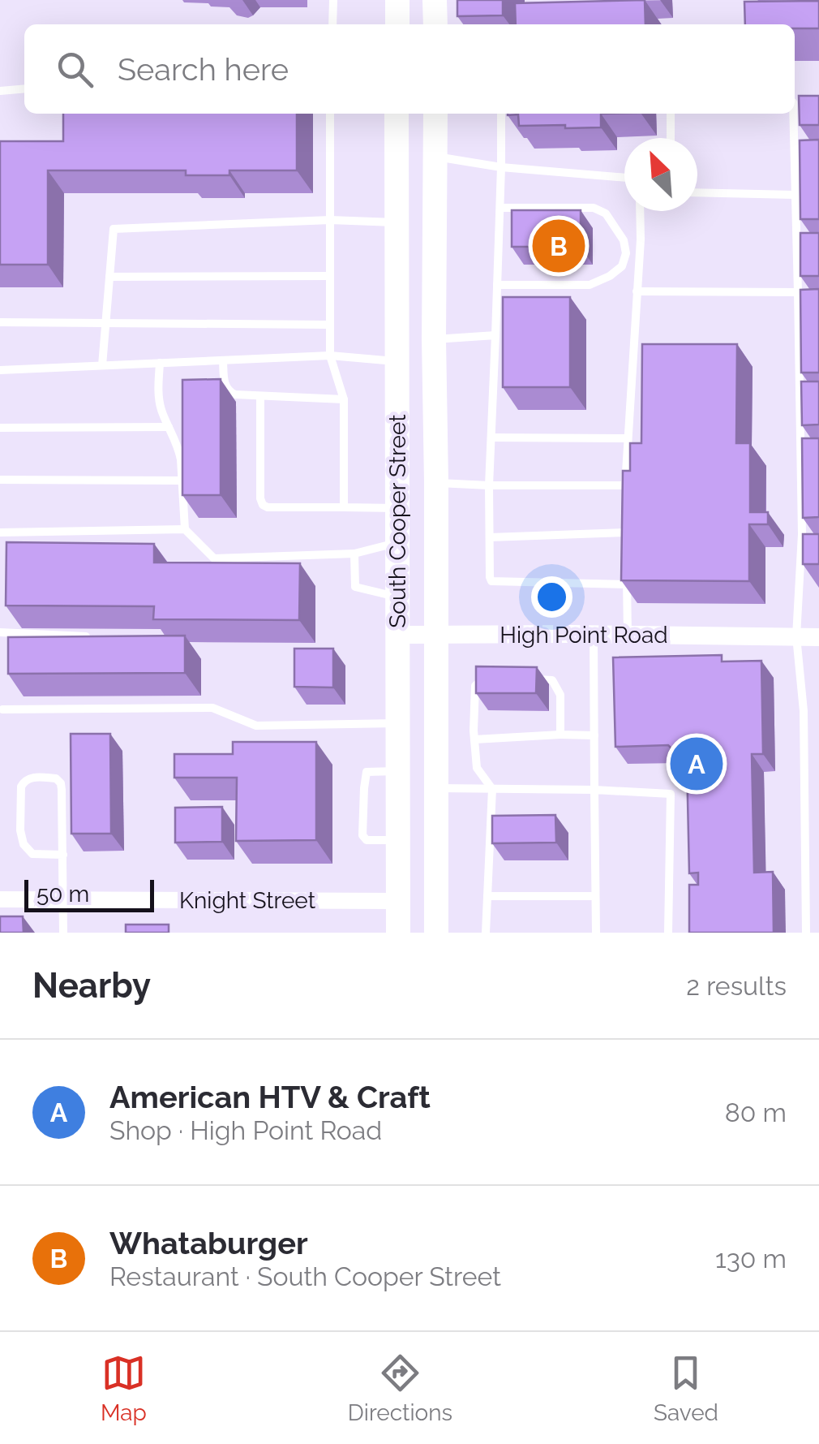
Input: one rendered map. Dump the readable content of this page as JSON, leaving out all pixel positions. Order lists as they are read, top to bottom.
{
  "streets": {
    "main road": ["South Cooper Street"],
    "street": ["High Point Road", "Knight Street"]
  },
  "crossings": [
    ["South Cooper Street", "High Point Road"],
    ["South Cooper Street", "Knight Street"]
  ],
  "scale_bar": "50 m",
  "north": "top left",
  "page": {
    "search": "Search here",
    "pins": ["B", "A"],
    "scale": "50 m",
    "heading": ["Nearby", "2 results"],
    "list": [
      {
        "mark": "A",
        "name": "American HTV & Craft",
        "note": "Shop · High Point Road",
        "value": "80 m"
      },
      {
        "mark": "B",
        "name": "Whataburger",
        "note": "Restaurant · South Cooper Street",
        "value": "130 m"
      }
    ],
    "nav": ["Map", "Directions", "Saved"]
  }
}
